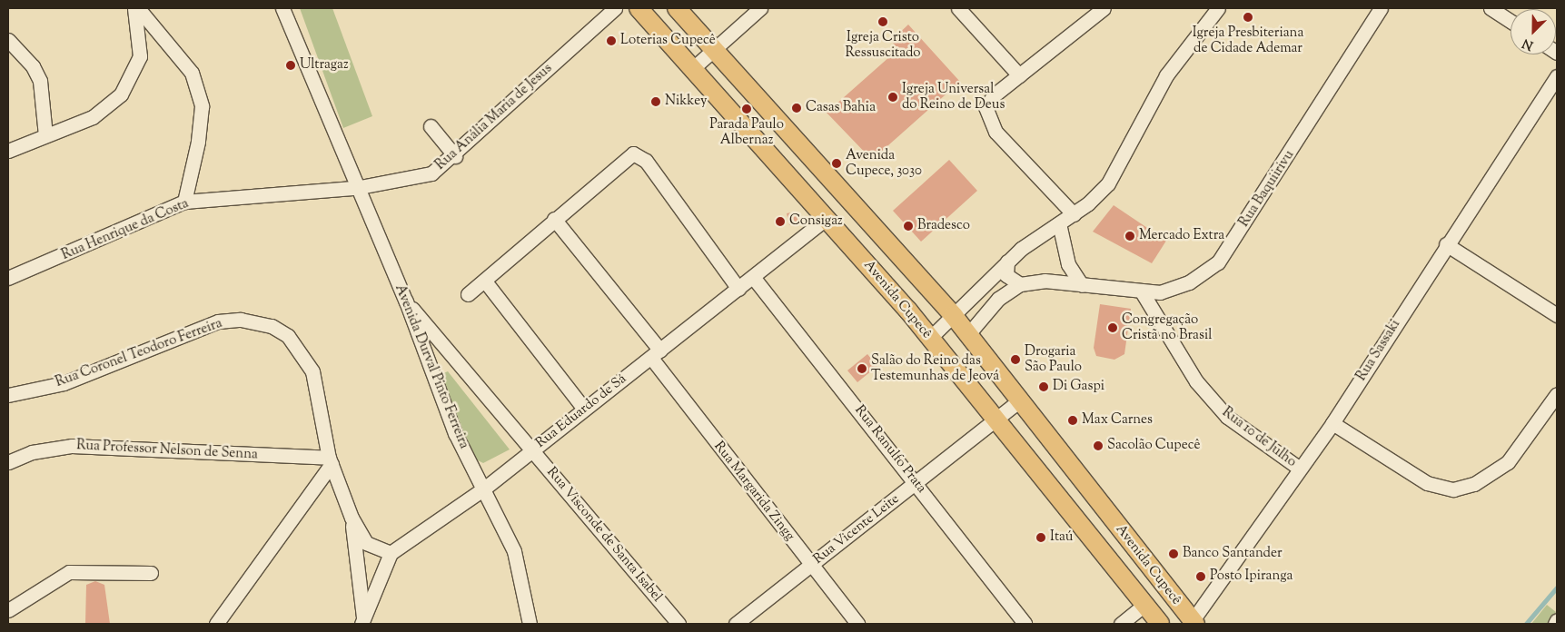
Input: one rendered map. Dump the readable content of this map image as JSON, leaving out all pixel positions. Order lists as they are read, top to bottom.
{
  "streets": {
    "main road": ["Avenida Cupecê"],
    "street": [
      "Rua Anália Maria de Jesus",
      "Rua Baquiirivu",
      "Rua Henrique da Costa",
      "Rua Sassaki",
      "Rua Coronel Teodoro Ferreira",
      "Avenida Durval Pinto Ferreira",
      "Rua Eduardo de Sá",
      "Rua 10 de Julho",
      "Rua Ranulfo Prata",
      "Rua Professor Nelson de Senna",
      "Rua Margarida Zingg",
      "Rua Vicente Leite",
      "Rua Visconde de Santa Isabel"
    ]
  },
  "crossings": [
    ["Rua Anália Maria de Jesus", "Rua Henrique da Costa"],
    ["Rua Anália Maria de Jesus", "Avenida Durval Pinto Ferreira"],
    ["Rua Baquiirivu", "Avenida Cupecê"],
    ["Rua Baquiirivu", "Rua 10 de Julho"],
    ["Rua Henrique da Costa", "Avenida Durval Pinto Ferreira"],
    ["Avenida Cupecê", "Rua Sassaki"],
    ["Avenida Cupecê", "Rua Eduardo de Sá"],
    ["Avenida Cupecê", "Rua Vicente Leite"],
    ["Rua Sassaki", "Rua 10 de Julho"],
    ["Rua Coronel Teodoro Ferreira", "Rua Eduardo de Sá"],
    ["Rua Coronel Teodoro Ferreira", "Rua Professor Nelson de Senna"],
    ["Avenida Durval Pinto Ferreira", "Rua Eduardo de Sá"],
    ["Avenida Durval Pinto Ferreira", "Rua Visconde de Santa Isabel"],
    ["Rua Eduardo de Sá", "Rua Ranulfo Prata"],
    ["Rua Eduardo de Sá", "Rua Margarida Zingg"],
    ["Rua Eduardo de Sá", "Rua Visconde de Santa Isabel"],
    ["Rua Ranulfo Prata", "Rua Vicente Leite"],
    ["Rua Margarida Zingg", "Rua Vicente Leite"]
  ],
  "places": [
    "Igreja Presbiteriana de Cidade Ademar",
    "Igreja Cristo Ressuscitado",
    "Loterias Cupecê",
    "Ultragaz",
    "Igreja Universal do Reino de Deus",
    "Nikkey",
    "Casas Bahia",
    "Parada Paulo Albernaz",
    "Avenida Cupece, 3030",
    "Consigaz",
    "Bradesco",
    "Mercado Extra",
    "Congregação Cristã no Brasil",
    "Drogaria São Paulo",
    "Salão do Reino das Testemunhas de Jeová",
    "Di Gaspi",
    "Max Carnes",
    "Sacolão Cupecê",
    "Itaú",
    "Banco Santander",
    "Posto Ipiranga"
  ],
  "north": "bottom left"
}
